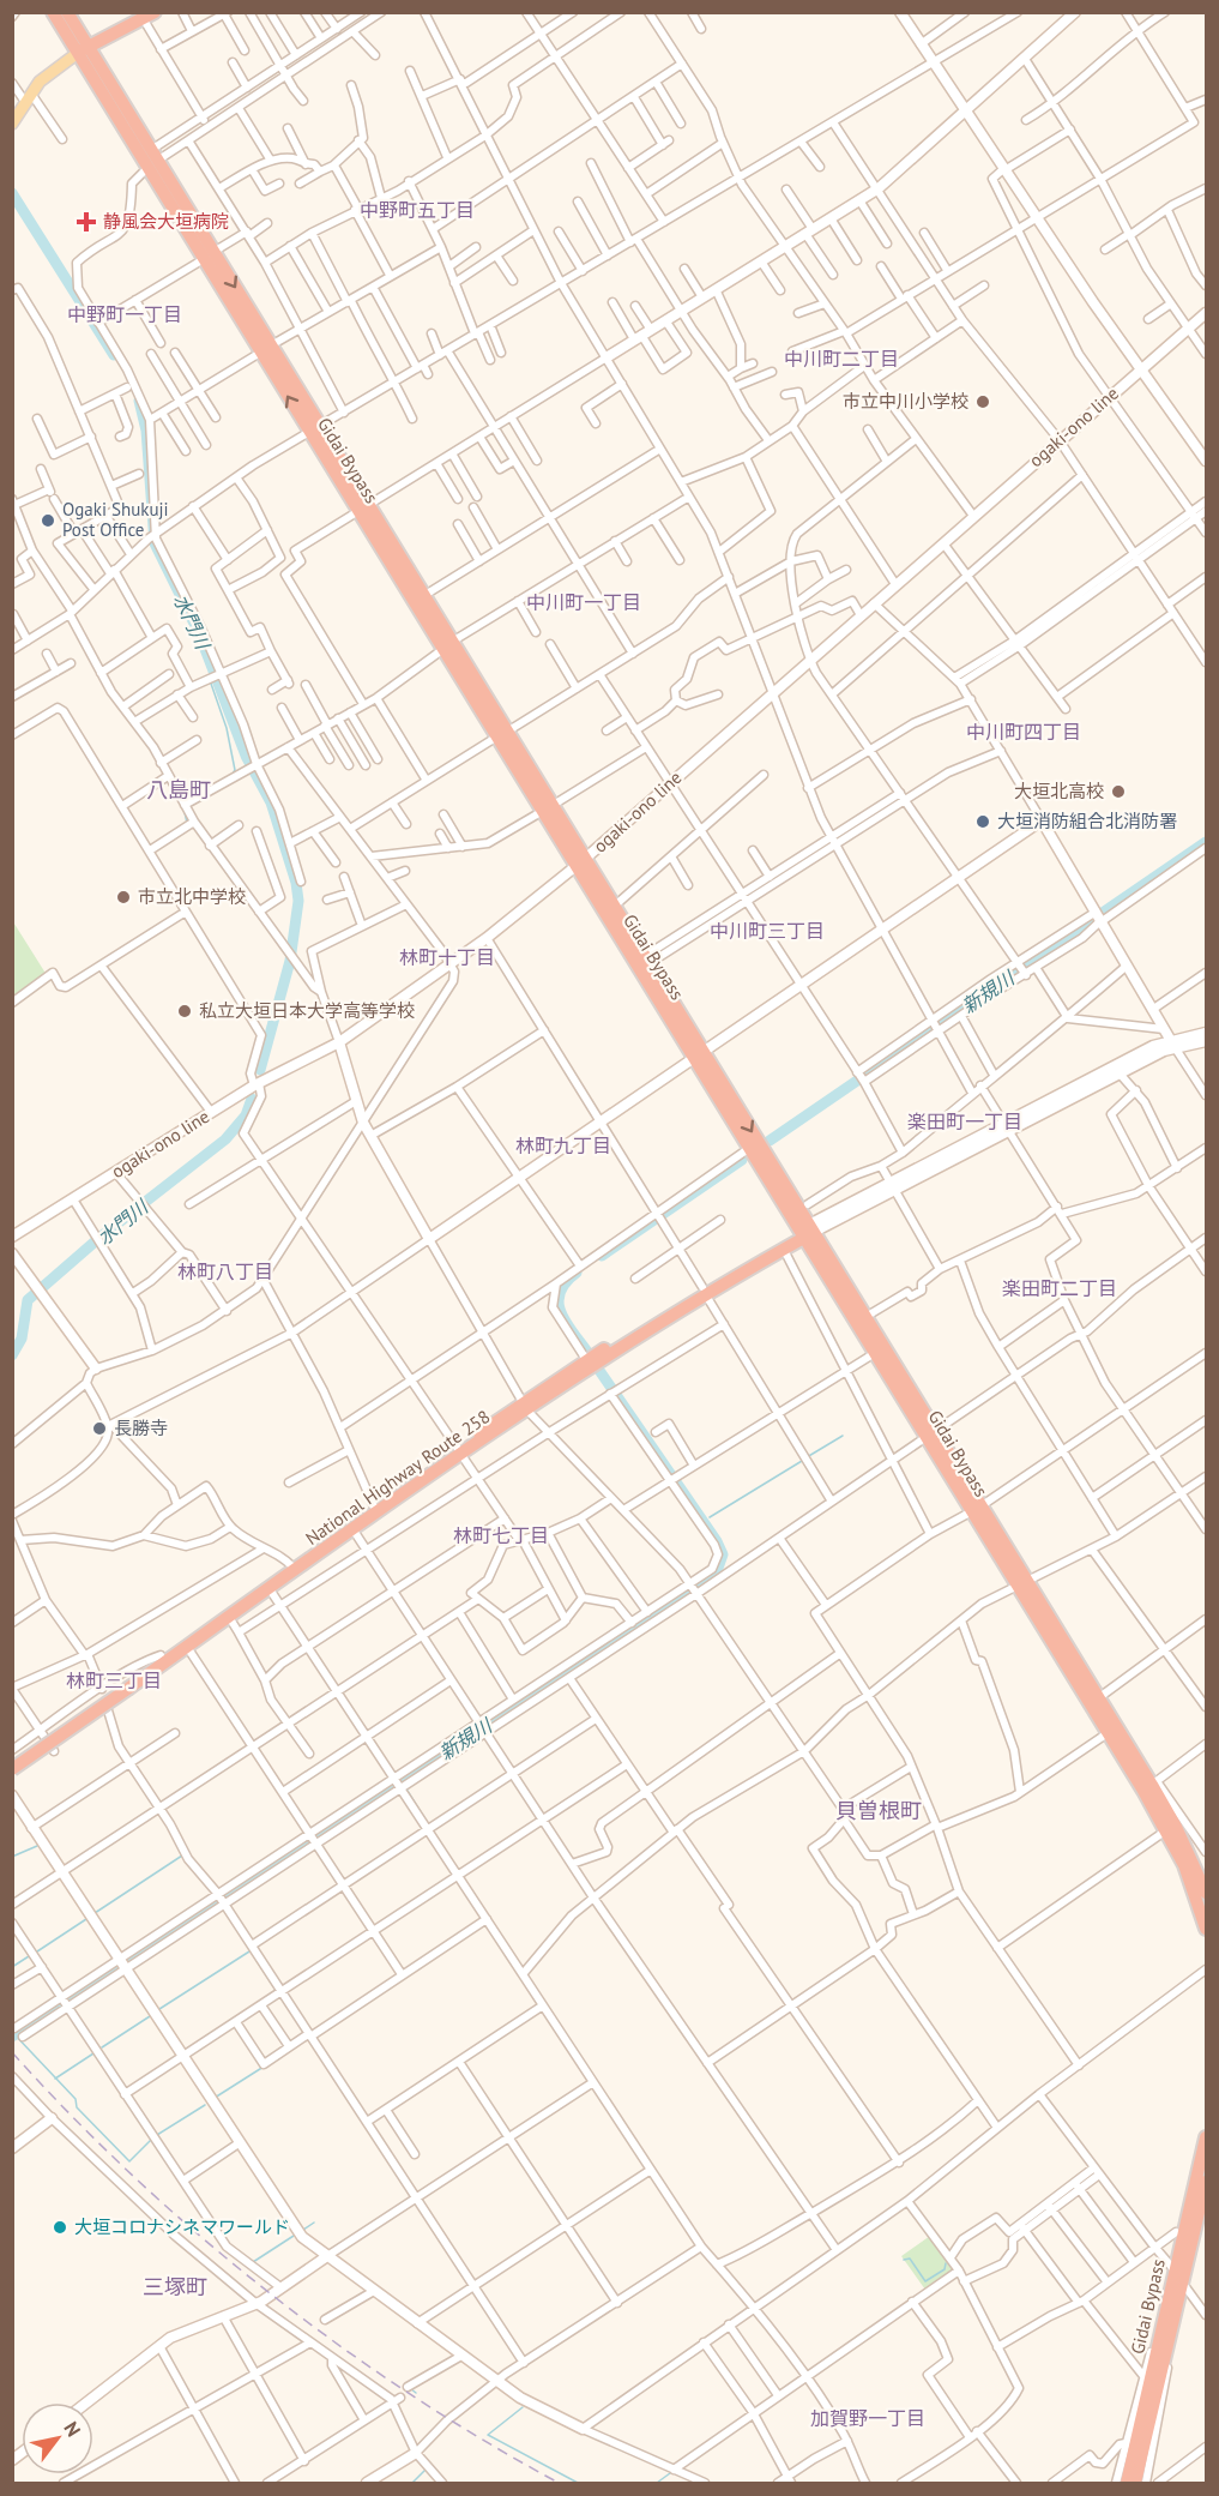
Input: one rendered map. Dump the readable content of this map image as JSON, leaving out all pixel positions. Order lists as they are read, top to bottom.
{
  "streets": {
    "highway": ["Gidai Bypass", "National Highway Route 258"],
    "street": ["ogaki-ono line"]
  },
  "crossings": [
    ["ogaki-ono line", "Gidai Bypass"],
    ["Gidai Bypass", "National Highway Route 258"]
  ],
  "districts": [
    "中野町五丁目",
    "中野町一丁目",
    "中川町二丁目",
    "中川町一丁目",
    "中川町四丁目",
    "八島町",
    "中川町三丁目",
    "林町十丁目",
    "楽田町一丁目",
    "林町九丁目",
    "林町八丁目",
    "楽田町二丁目",
    "林町七丁目",
    "林町三丁目",
    "貝曽根町",
    "三塚町",
    "加賀野一丁目"
  ],
  "water": ["水門川", "新規川"],
  "places": {
    "health": ["静風会大垣病院"],
    "other": [
      "市立中川小学校",
      "Ogaki Shukuji Post Office",
      "大垣北高校",
      "大垣消防組合北消防署",
      "市立北中学校",
      "私立大垣日本大学高等学校",
      "長勝寺",
      "大垣コロナシネマワールド"
    ]
  },
  "north": "top right"
}
